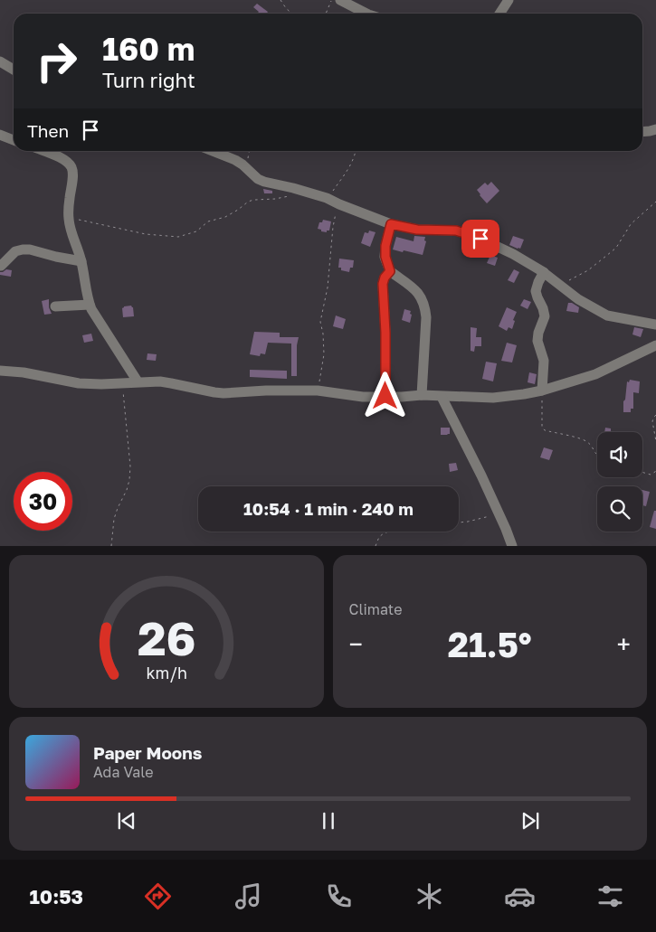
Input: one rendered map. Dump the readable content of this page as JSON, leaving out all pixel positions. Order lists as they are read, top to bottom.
{
  "page": {
    "turn": ["160 m", "Turn right"],
    "then": "Then",
    "limit": "30",
    "trip": "10:54 · 1 min · 240 m",
    "tile": "Climate",
    "heat": ["−", "21.5°", "+"],
    "song": ["Paper Moons", "Ada Vale"],
    "tabs": "10:53",
    "gauge": ["26", "km/h"]
  }
}
